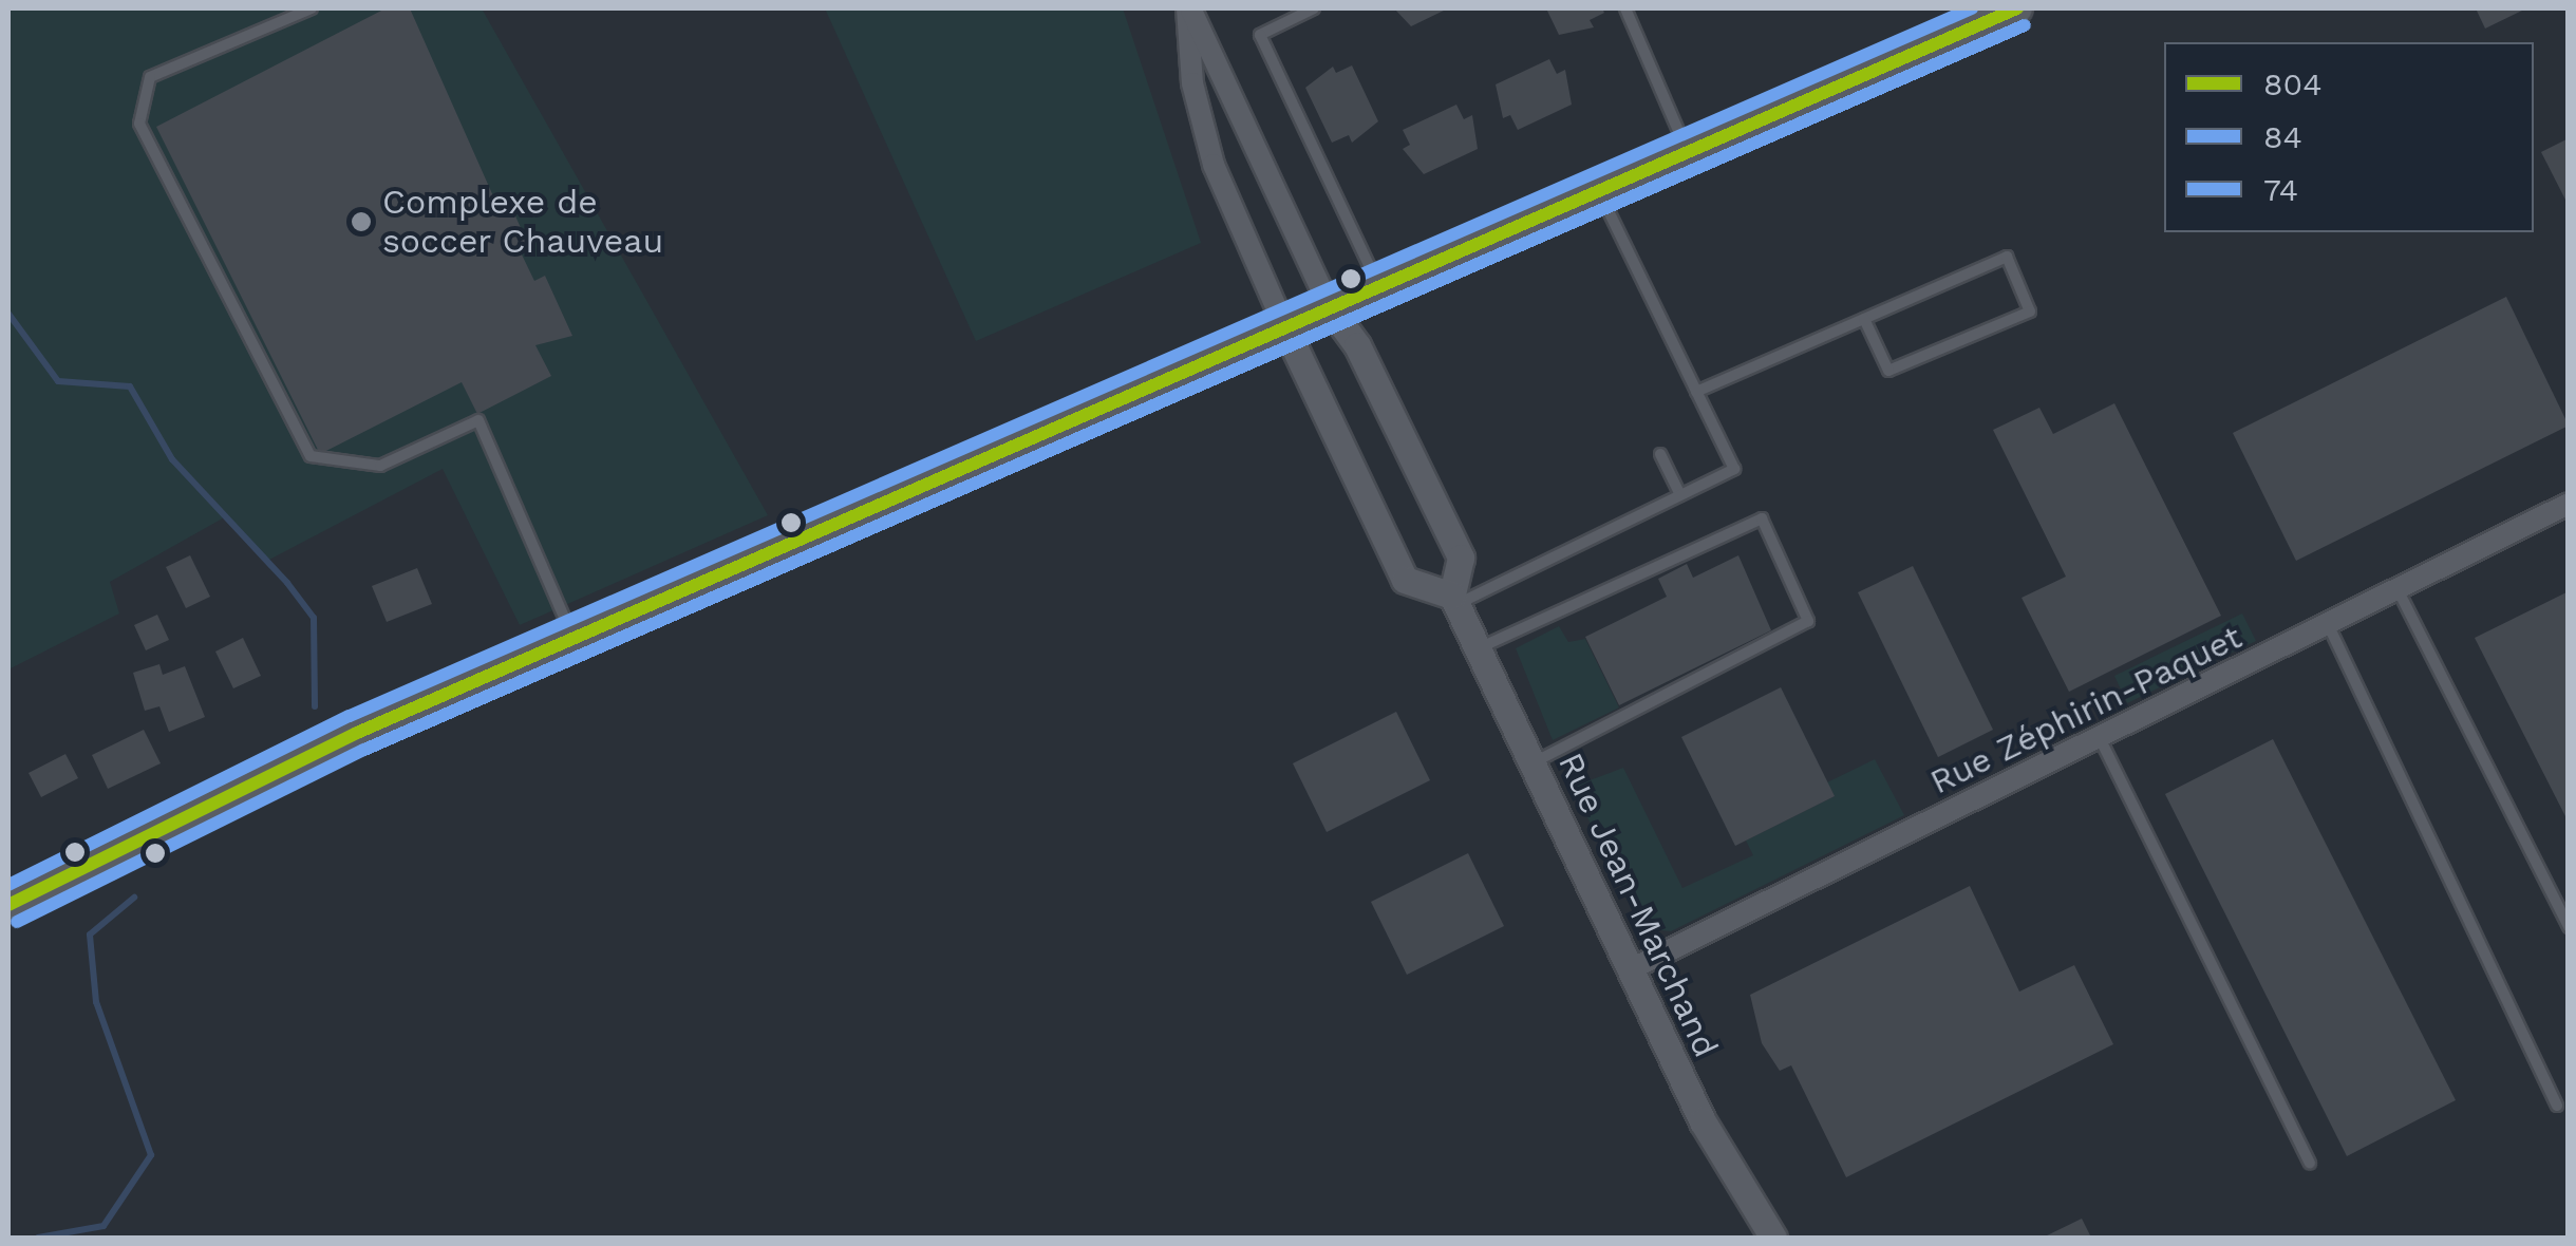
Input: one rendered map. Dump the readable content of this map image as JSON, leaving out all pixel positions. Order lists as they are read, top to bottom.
{
  "streets": {
    "street": ["Rue Zéphirin-Paquet", "Rue Jean-Marchand"]
  },
  "crossings": [
    ["Rue Zéphirin-Paquet", "Rue Jean-Marchand"]
  ],
  "places": ["Complexe de soccer Chauveau"],
  "lines": ["transit line 804", "transit line 74", "transit line 84"],
  "legend": ["804", "84", "74"]
}
